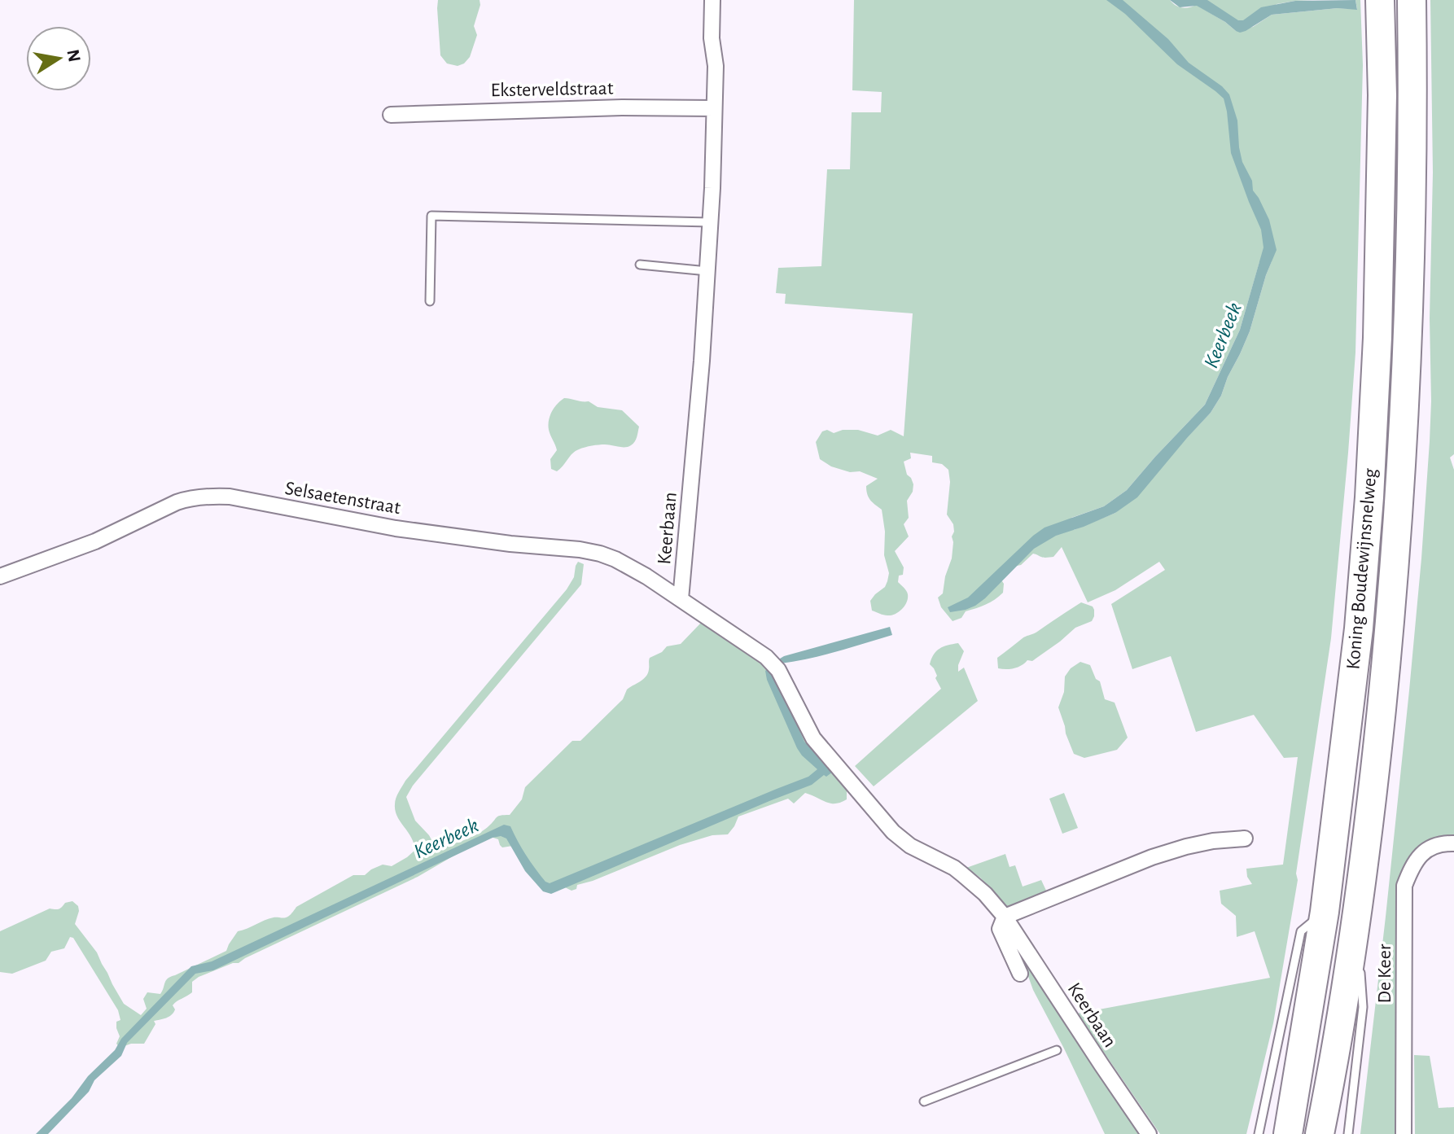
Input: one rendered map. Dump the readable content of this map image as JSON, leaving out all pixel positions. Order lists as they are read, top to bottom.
{
  "streets": {
    "highway": ["Koning Boudewijnsnelweg"],
    "street": [
      "Eksterveldstraat",
      "Selsaetenstraat",
      "Keerbaan",
      "De Keer"
    ]
  },
  "crossings": [
    ["Eksterveldstraat", "Keerbaan"],
    ["Selsaetenstraat", "Keerbaan"]
  ],
  "water": ["Keerbeek"],
  "north": "right"
}
